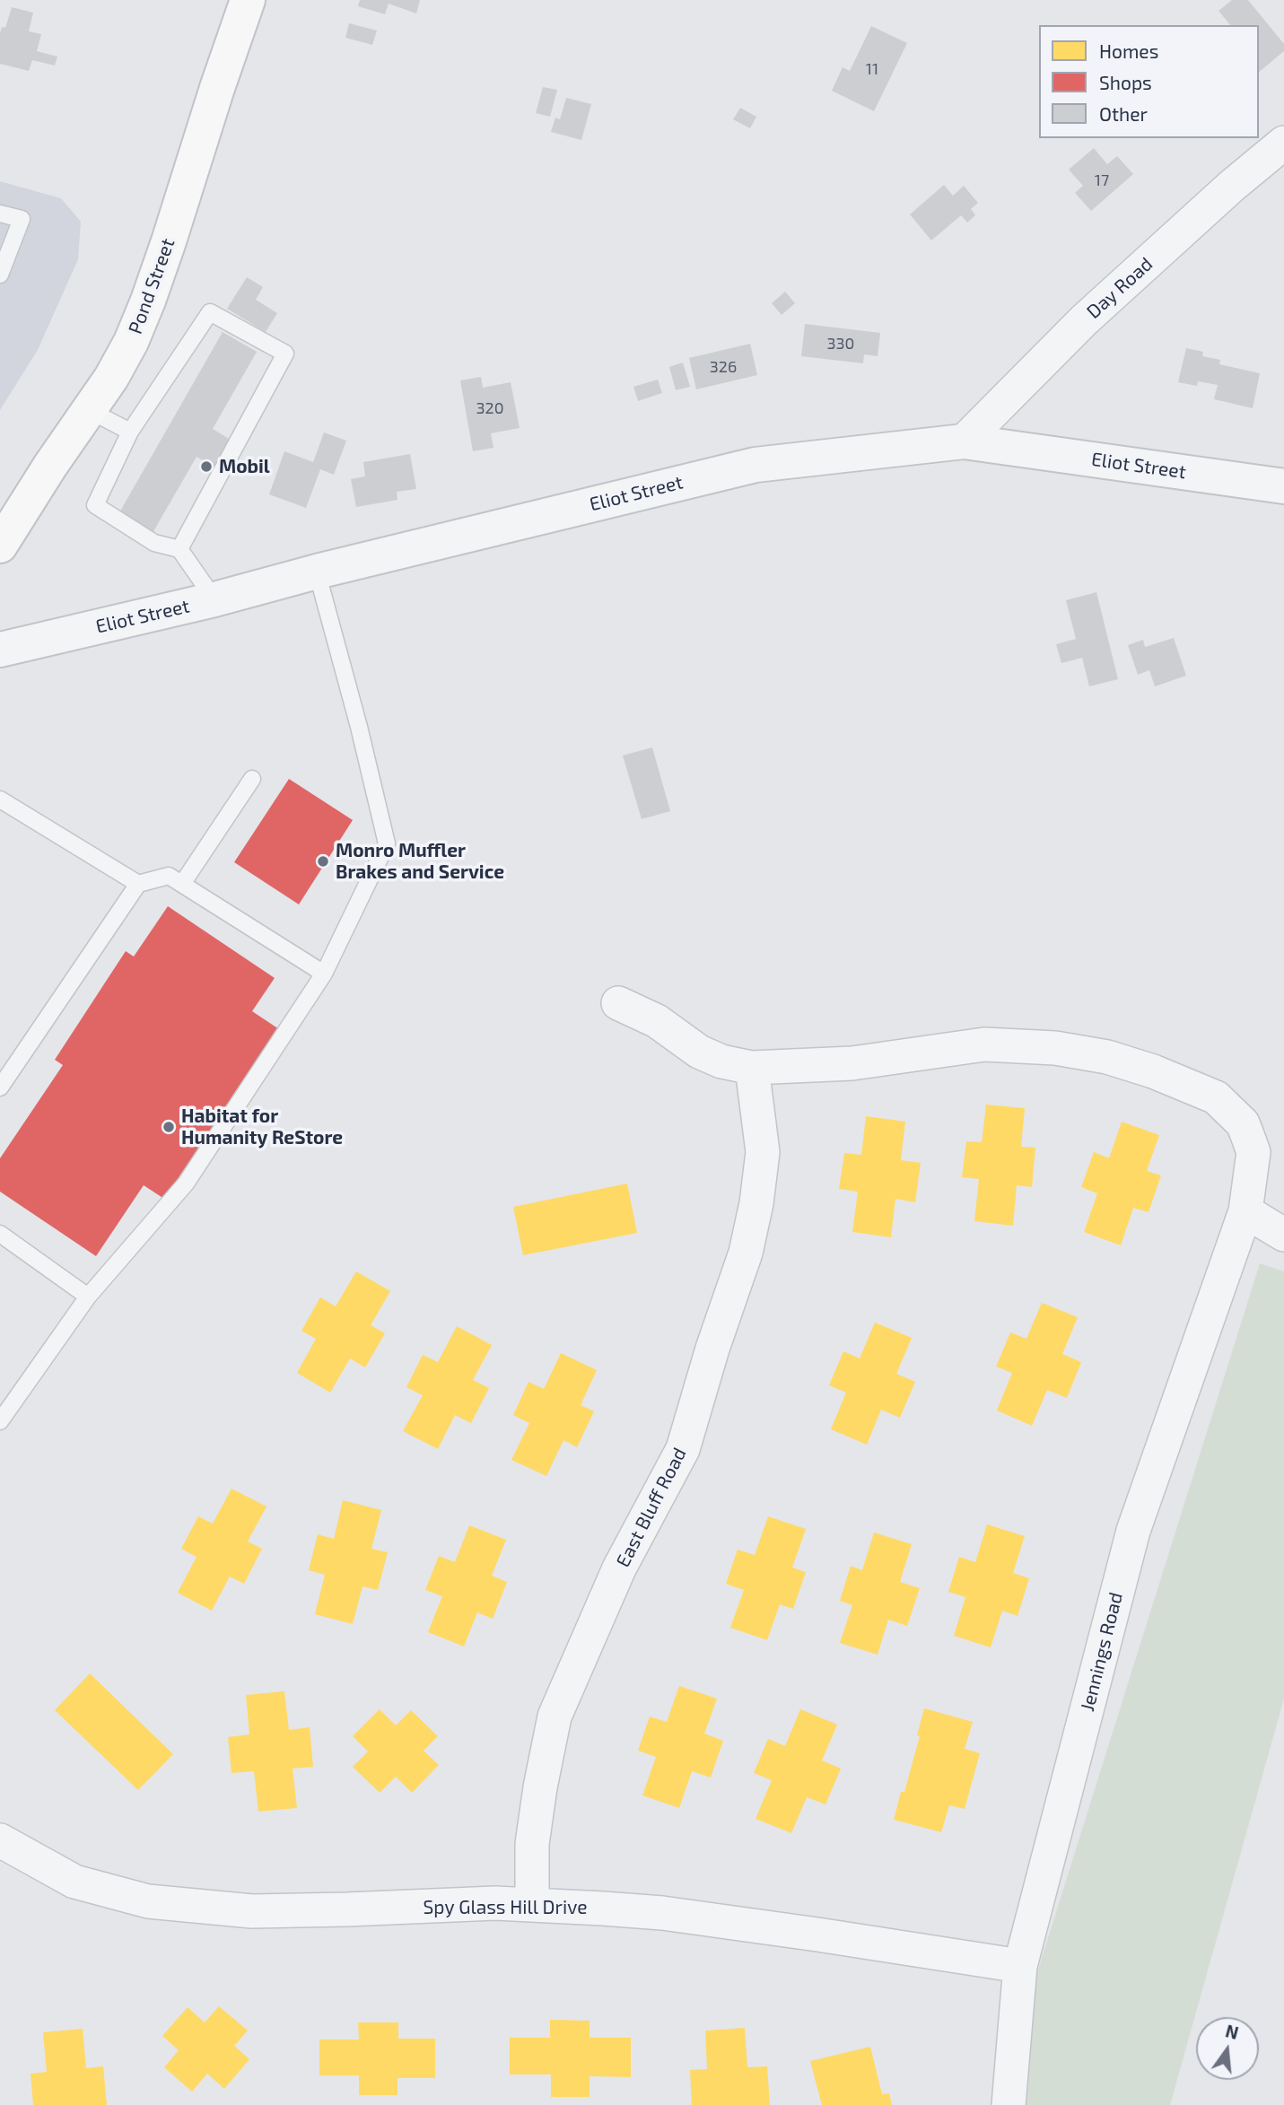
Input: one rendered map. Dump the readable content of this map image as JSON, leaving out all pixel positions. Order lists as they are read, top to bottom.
{
  "streets": {
    "main road": ["Pond Street"],
    "street": [
      "Day Road",
      "Eliot Street",
      "East Bluff Road",
      "Jennings Road",
      "Spy Glass Hill Drive"
    ]
  },
  "crossings": [
    ["Day Road", "Eliot Street"],
    ["East Bluff Road", "Jennings Road"],
    ["East Bluff Road", "Spy Glass Hill Drive"],
    ["Jennings Road", "Spy Glass Hill Drive"]
  ],
  "places": ["Mobil", "Monro Muffler Brakes and Service", "Habitat for Humanity ReStore"],
  "house_numbers": [
    "11",
    "17",
    "330",
    "326",
    "320"
  ],
  "legend": ["Homes", "Shops", "Other"],
  "north": "top"
}
